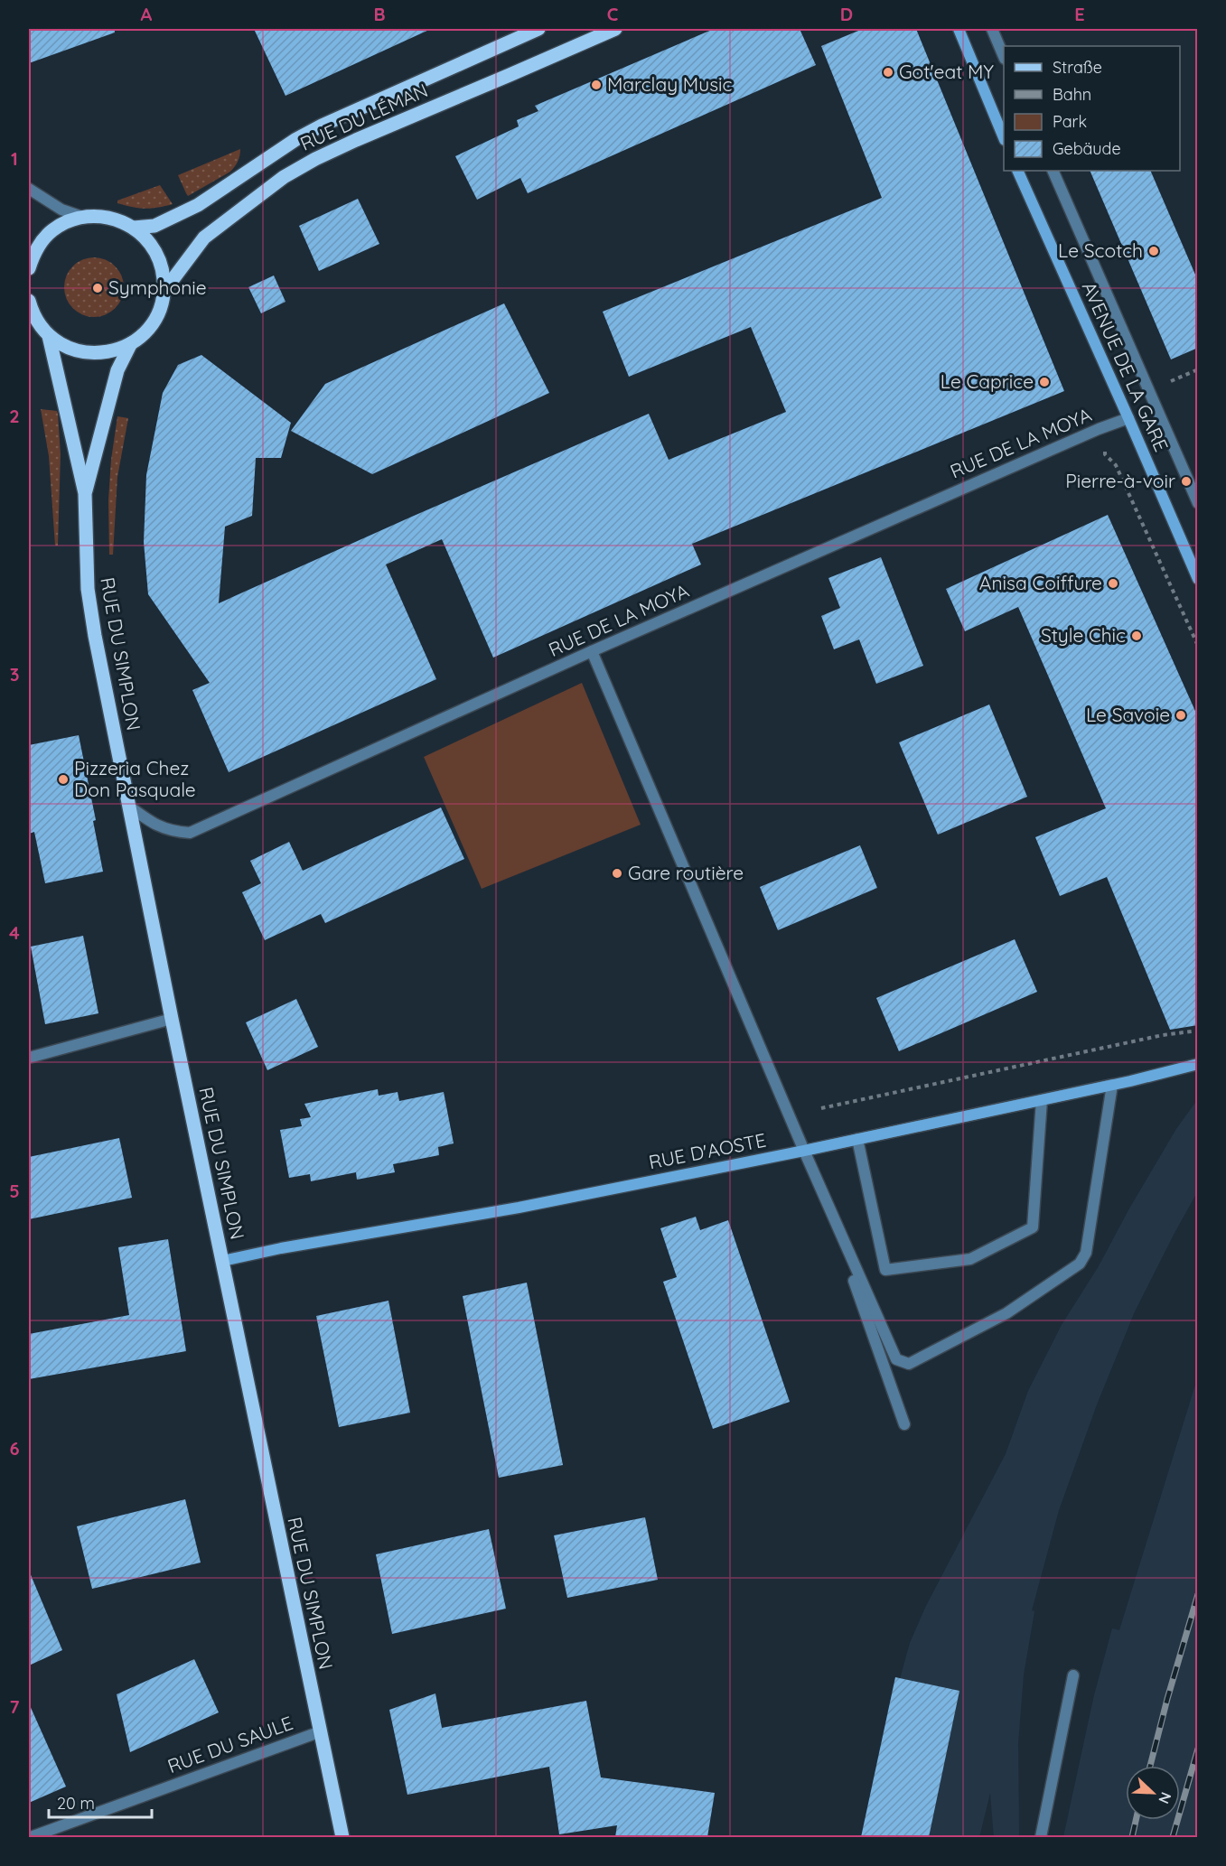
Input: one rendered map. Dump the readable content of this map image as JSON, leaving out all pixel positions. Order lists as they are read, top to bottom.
{
  "streets": {
    "main road": ["RUE DU LÉMAN", "RUE DU SIMPLON"],
    "street": [
      "AVENUE DE LA GARE",
      "RUE DE LA MOYA",
      "RUE D'AOSTE",
      "RUE DU SAULE"
    ]
  },
  "crossings": [
    ["AVENUE DE LA GARE", "RUE DE LA MOYA"],
    ["RUE DE LA MOYA", "RUE DU SIMPLON"],
    ["RUE DU SIMPLON", "RUE D'AOSTE"],
    ["RUE DU SIMPLON", "RUE DU SAULE"]
  ],
  "places": [
    "Got'eat MY",
    "Marclay Music",
    "Le Scotch",
    "Symphonie",
    "Le Caprice",
    "Pierre-à-voir",
    "Anisa Coiffure",
    "Style Chic",
    "Le Savoie",
    "Pizzeria Chez Don Pasquale",
    "Gare routière"
  ],
  "legend": [
    "Straße",
    "Bahn",
    "Park",
    "Gebäude"
  ],
  "scale_bar": "20 m",
  "north": "bottom right",
  "grid": {
    "columns": [
      "A",
      "B",
      "C",
      "D",
      "E"
    ],
    "rows": [
      "1",
      "2",
      "3",
      "4",
      "5",
      "6",
      "7"
    ]
  }
}
